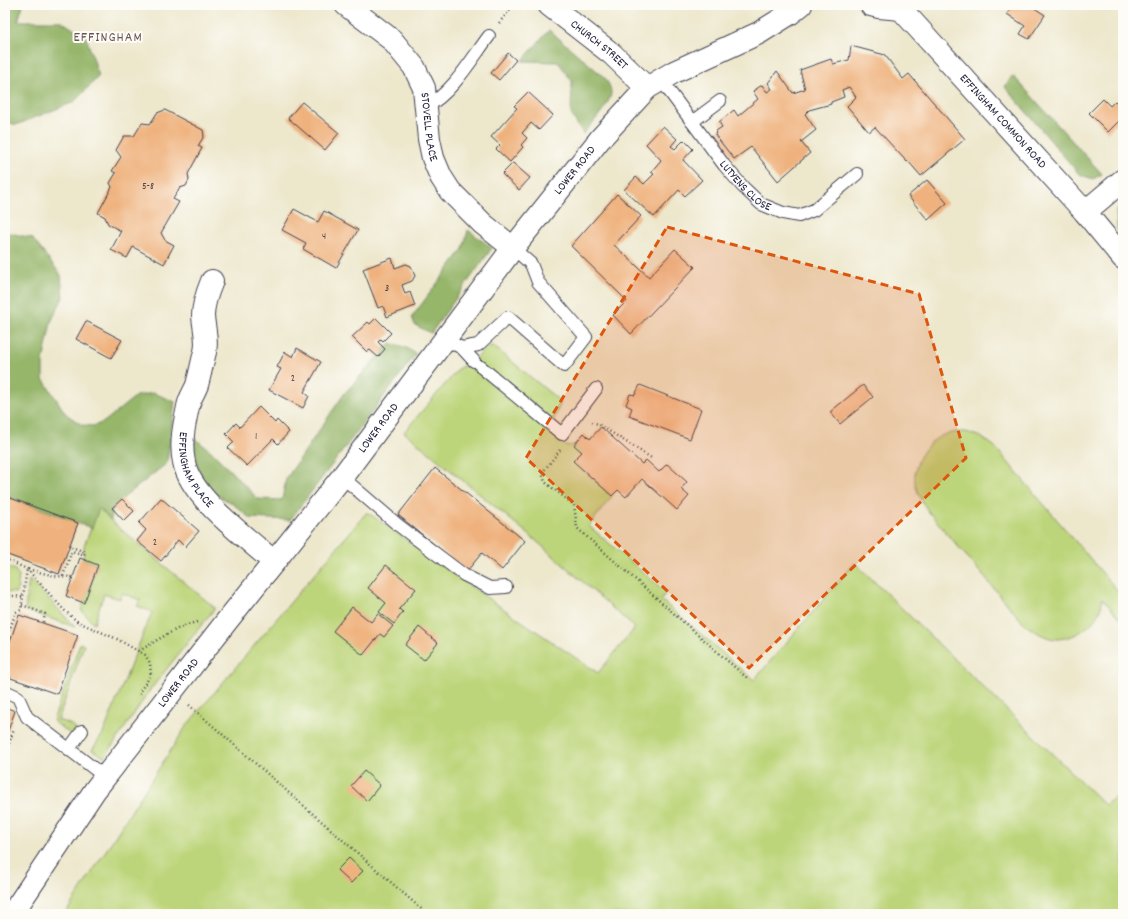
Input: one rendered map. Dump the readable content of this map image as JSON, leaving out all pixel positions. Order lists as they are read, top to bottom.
{
  "streets": {
    "street": [
      "CHURCH STREET",
      "EFFINGHAM COMMON ROAD",
      "STOVELL PLACE",
      "LOWER ROAD",
      "EFFINGHAM PLACE"
    ],
    "lane": ["LUTYENS CLOSE"]
  },
  "crossings": [
    ["CHURCH STREET", "LOWER ROAD"],
    ["CHURCH STREET", "LUTYENS CLOSE"],
    ["STOVELL PLACE", "LOWER ROAD"],
    ["LOWER ROAD", "LUTYENS CLOSE"],
    ["LOWER ROAD", "EFFINGHAM PLACE"]
  ],
  "districts": ["EFFINGHAM"],
  "house_numbers": [
    "5-8",
    "4",
    "3",
    "2",
    "1",
    "2"
  ]
}
